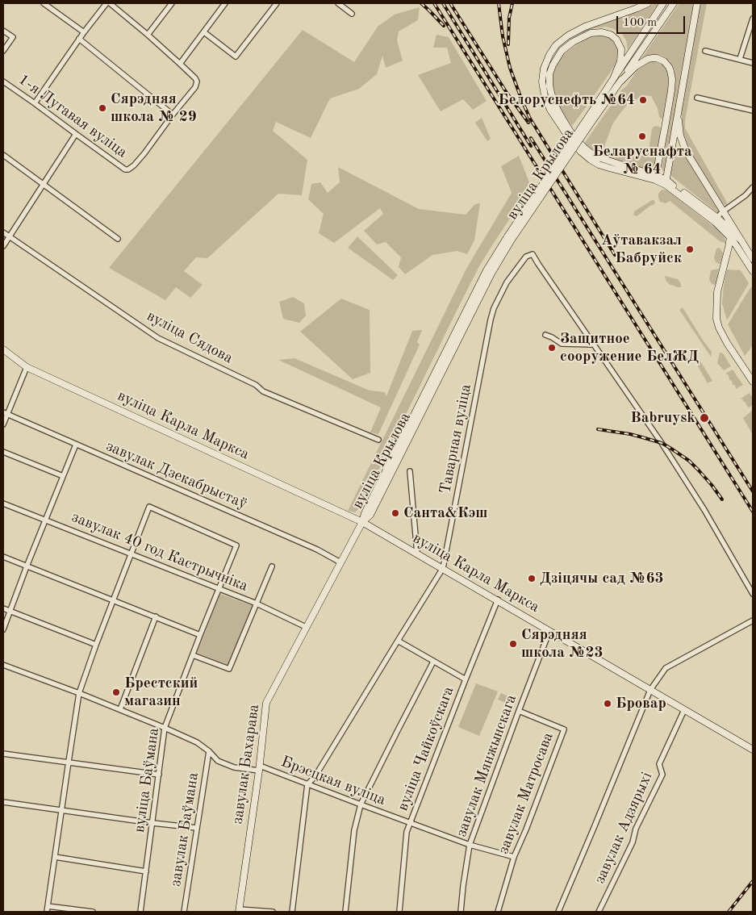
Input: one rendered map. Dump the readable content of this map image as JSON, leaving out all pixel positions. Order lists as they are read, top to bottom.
{
  "streets": {
    "main road": ["вуліца Крылова", "вуліца Карла Маркса", "завулак Бахарава"],
    "street": [
      "1-я Лугавая вуліца",
      "вуліца Сядова",
      "Таварная вуліца",
      "завулак Дзекабрыстаў",
      "завулак 40 год Кастрычніка",
      "вуліца Чайкоўскага",
      "завулак Мянжынскага",
      "вуліца Баўмана",
      "Брэсцкая вуліца",
      "завулак Матросава",
      "завулак Адзярыхі",
      "завулак Баўмана"
    ]
  },
  "crossings": [
    ["вуліца Крылова", "вуліца Карла Маркса"],
    ["вуліца Крылова", "завулак Бахарава"],
    ["вуліца Карла Маркса", "Таварная вуліца"],
    ["вуліца Карла Маркса", "вуліца Чайкоўскага"],
    ["вуліца Карла Маркса", "завулак Бахарава"],
    ["вуліца Карла Маркса", "завулак Мянжынскага"],
    ["вуліца Карла Маркса", "завулак Адзярыхі"],
    ["Таварная вуліца", "Брэсцкая вуліца"],
    ["завулак Дзекабрыстаў", "завулак Бахарава"],
    ["завулак 40 год Кастрычніка", "завулак Бахарава"],
    ["завулак 40 год Кастрычніка", "вуліца Баўмана"],
    ["вуліца Чайкоўскага", "Брэсцкая вуліца"],
    ["завулак Бахарава", "Брэсцкая вуліца"],
    ["завулак Мянжынскага", "Брэсцкая вуліца"],
    ["завулак Мянжынскага", "завулак Матросава"],
    ["вуліца Баўмана", "Брэсцкая вуліца"],
    ["Брэсцкая вуліца", "завулак Матросава"],
    ["Брэсцкая вуліца", "завулак Баўмана"]
  ],
  "places": [
    "Белоруснефть №64",
    "Сярэдняя школа № 29",
    "Беларуснафта № 64",
    "Аўтавакзал Бабруйск",
    "Защитное сооружение БелЖД",
    "Babruysk",
    "Санта&Кэш",
    "Дзіцячы сад №63",
    "Сярэдняя школа №23",
    "Брестский магазин",
    "Бровар"
  ],
  "scale_bar": "100 m"
}
